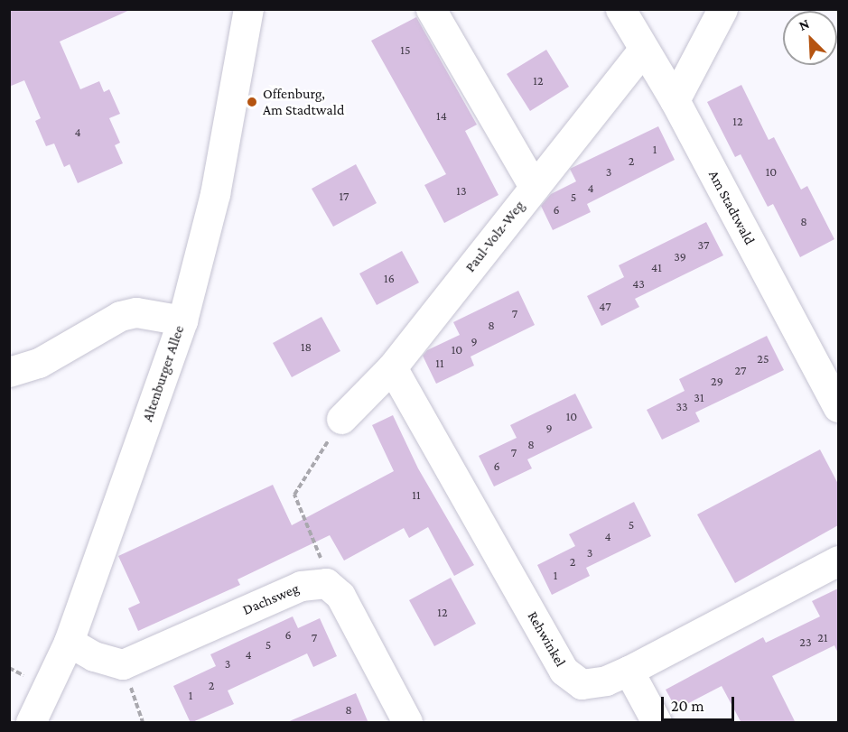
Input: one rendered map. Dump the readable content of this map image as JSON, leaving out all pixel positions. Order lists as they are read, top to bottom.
{
  "streets": {
    "street": [
      "Am Stadtwald",
      "Paul-Volz-Weg",
      "Altenburger Allee",
      "Dachsweg",
      "Rehwinkel"
    ]
  },
  "crossings": [
    ["Am Stadtwald", "Paul-Volz-Weg"],
    ["Paul-Volz-Weg", "Rehwinkel"]
  ],
  "places": ["Offenburg, Am Stadtwald"],
  "house_numbers": [
    "15",
    "12",
    "14",
    "12",
    "4",
    "1",
    "2",
    "3",
    "10",
    "4",
    "13",
    "17",
    "5",
    "6",
    "8",
    "37",
    "39",
    "41",
    "16",
    "43",
    "47",
    "7",
    "8",
    "9",
    "18",
    "10",
    "25",
    "11",
    "27",
    "29",
    "31",
    "33",
    "10",
    "9",
    "8",
    "7",
    "6",
    "11",
    "5",
    "4",
    "3",
    "2",
    "1",
    "12",
    "6",
    "7",
    "21",
    "23",
    "5",
    "4",
    "3",
    "2",
    "1",
    "8"
  ],
  "scale_bar": "20 m",
  "north": "top left"
}
